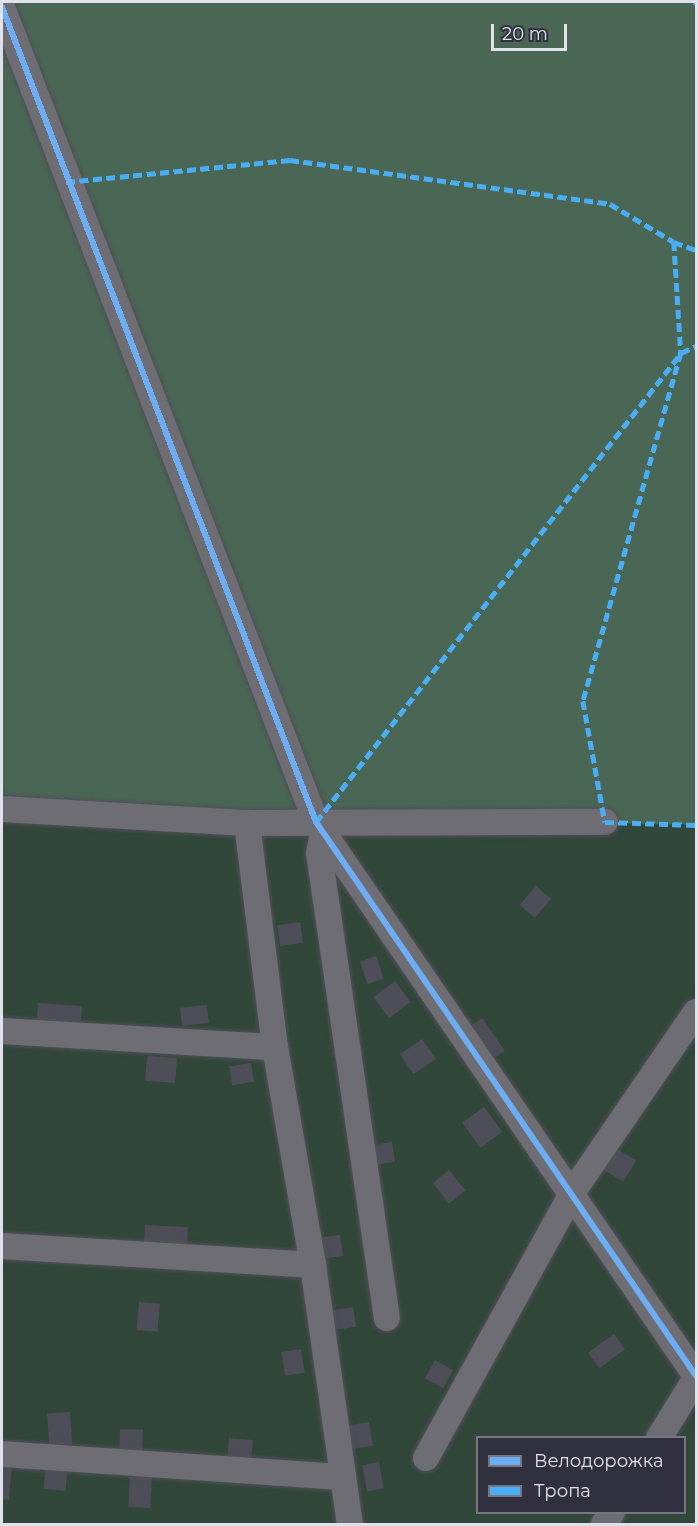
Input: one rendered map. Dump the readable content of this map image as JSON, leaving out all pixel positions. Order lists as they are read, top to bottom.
{
  "legend": ["Велодорожка", "Тропа"],
  "scale_bar": "20 m"
}
